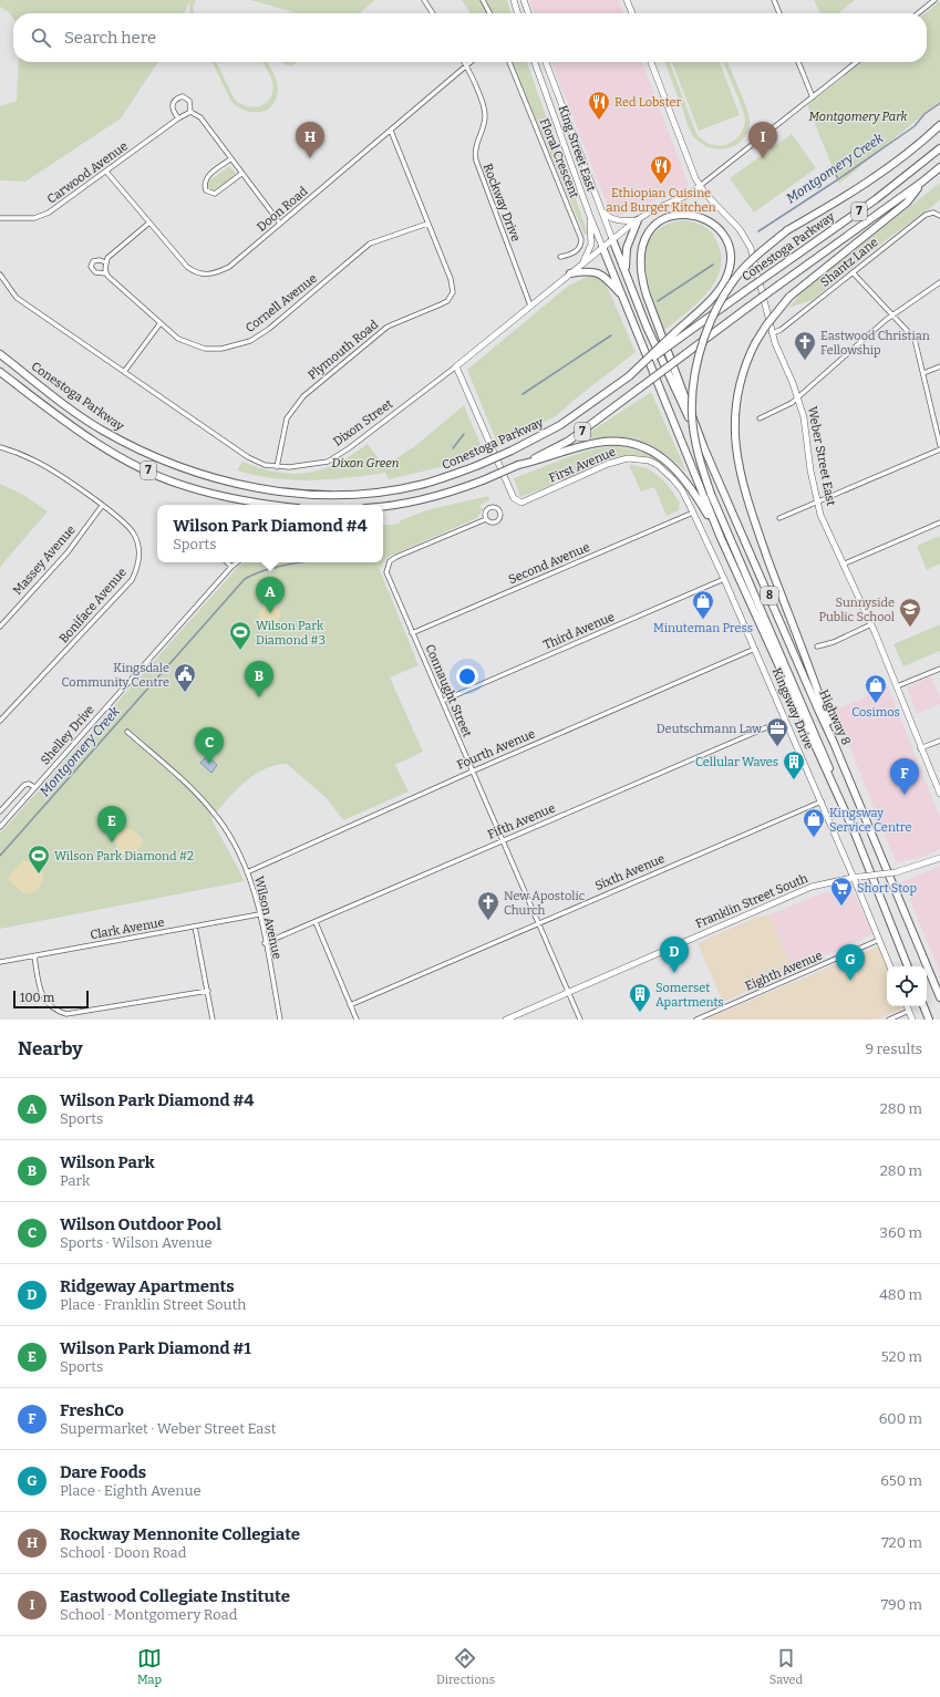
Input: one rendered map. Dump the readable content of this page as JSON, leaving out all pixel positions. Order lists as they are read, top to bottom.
{
  "streets": {
    "highway": [
      "7",
      "Conestoga Parkway",
      "8",
      "Highway 8"
    ],
    "street": [
      "King Street East",
      "Floral Crescent",
      "Carwood Avenue",
      "Rockway Drive",
      "Doon Road",
      "Shantz Lane",
      "Cornell Avenue",
      "Plymouth Road",
      "Dixon Street",
      "Weber Street East",
      "First Avenue",
      "Massey Avenue",
      "Second Avenue",
      "Boniface Avenue",
      "Third Avenue",
      "Connaught Street",
      "Kingsway Drive",
      "Shelley Drive",
      "Fourth Avenue",
      "Fifth Avenue",
      "Sixth Avenue",
      "Franklin Street South",
      "Wilson Avenue",
      "Clark Avenue",
      "Eighth Avenue"
    ]
  },
  "crossings": [
    ["King Street East", "Dixon Street"],
    ["Carwood Avenue", "Doon Road"],
    ["Rockway Drive", "Doon Road"],
    ["Rockway Drive", "Dixon Street"],
    ["Doon Road", "Cornell Avenue"],
    ["Doon Road", "Plymouth Road"],
    ["Shantz Lane", "Weber Street East"],
    ["Cornell Avenue", "Plymouth Road"],
    ["Plymouth Road", "Dixon Street"],
    ["Dixon Street", "Weber Street East"],
    ["Dixon Street", "First Avenue"],
    ["First Avenue", "Kingsway Drive"],
    ["Massey Avenue", "Boniface Avenue"],
    ["Second Avenue", "Connaught Street"],
    ["Second Avenue", "Kingsway Drive"],
    ["Third Avenue", "Connaught Street"],
    ["Third Avenue", "Kingsway Drive"],
    ["Connaught Street", "Fourth Avenue"],
    ["Connaught Street", "Fifth Avenue"],
    ["Connaught Street", "Sixth Avenue"],
    ["Connaught Street", "Franklin Street South"],
    ["Kingsway Drive", "Fourth Avenue"],
    ["Kingsway Drive", "Fifth Avenue"],
    ["Kingsway Drive", "Sixth Avenue"],
    ["Kingsway Drive", "Franklin Street South"],
    ["Kingsway Drive", "Eighth Avenue"],
    ["Fourth Avenue", "Wilson Avenue"],
    ["Fifth Avenue", "Wilson Avenue"],
    ["Wilson Avenue", "Clark Avenue"]
  ],
  "water": ["Montgomery Creek"],
  "parks": ["Montgomery Park", "Dixon Green"],
  "places": {
    "restaurant": ["Red Lobster", "Ethiopian Cuisine and Burger Kitchen"],
    "church": ["Eastwood Christian Fellowship", "New Apostolic Church"],
    "shop": ["Minuteman Press", "Cosimos", "Kingsway Service Centre"],
    "school or university": ["Sunnyside Public School"],
    "sports": ["Wilson Park Diamond #3", "Wilson Park Diamond #2"],
    "public building": ["Kingsdale Community Centre"],
    "office": ["Deutschmann Law"],
    "building": ["Cellular Waves", "Somerset Apartments"],
    "supermarket": ["Short Stop"]
  },
  "scale_bar": "100 m",
  "page": {
    "search": "Search here",
    "pins": [
      "H",
      "I",
      "A",
      "B",
      "C",
      "F",
      "E",
      "D",
      "G"
    ],
    "popup": ["Wilson Park Diamond #4", "Sports"],
    "scale": "100 m",
    "heading": ["Nearby", "9 results"],
    "list": [
      {
        "mark": "A",
        "name": "Wilson Park Diamond #4",
        "note": "Sports",
        "value": "280 m"
      },
      {
        "mark": "B",
        "name": "Wilson Park",
        "note": "Park",
        "value": "280 m"
      },
      {
        "mark": "C",
        "name": "Wilson Outdoor Pool",
        "note": "Sports · Wilson Avenue",
        "value": "360 m"
      },
      {
        "mark": "D",
        "name": "Ridgeway Apartments",
        "note": "Place · Franklin Street South",
        "value": "480 m"
      },
      {
        "mark": "E",
        "name": "Wilson Park Diamond #1",
        "note": "Sports",
        "value": "520 m"
      },
      {
        "mark": "F",
        "name": "FreshCo",
        "note": "Supermarket · Weber Street East",
        "value": "600 m"
      },
      {
        "mark": "G",
        "name": "Dare Foods",
        "note": "Place · Eighth Avenue",
        "value": "650 m"
      },
      {
        "mark": "H",
        "name": "Rockway Mennonite Collegiate",
        "note": "School · Doon Road",
        "value": "720 m"
      },
      {
        "mark": "I",
        "name": "Eastwood Collegiate Institute",
        "note": "School · Montgomery Road",
        "value": "790 m"
      }
    ],
    "nav": ["Map", "Directions", "Saved"]
  }
}
